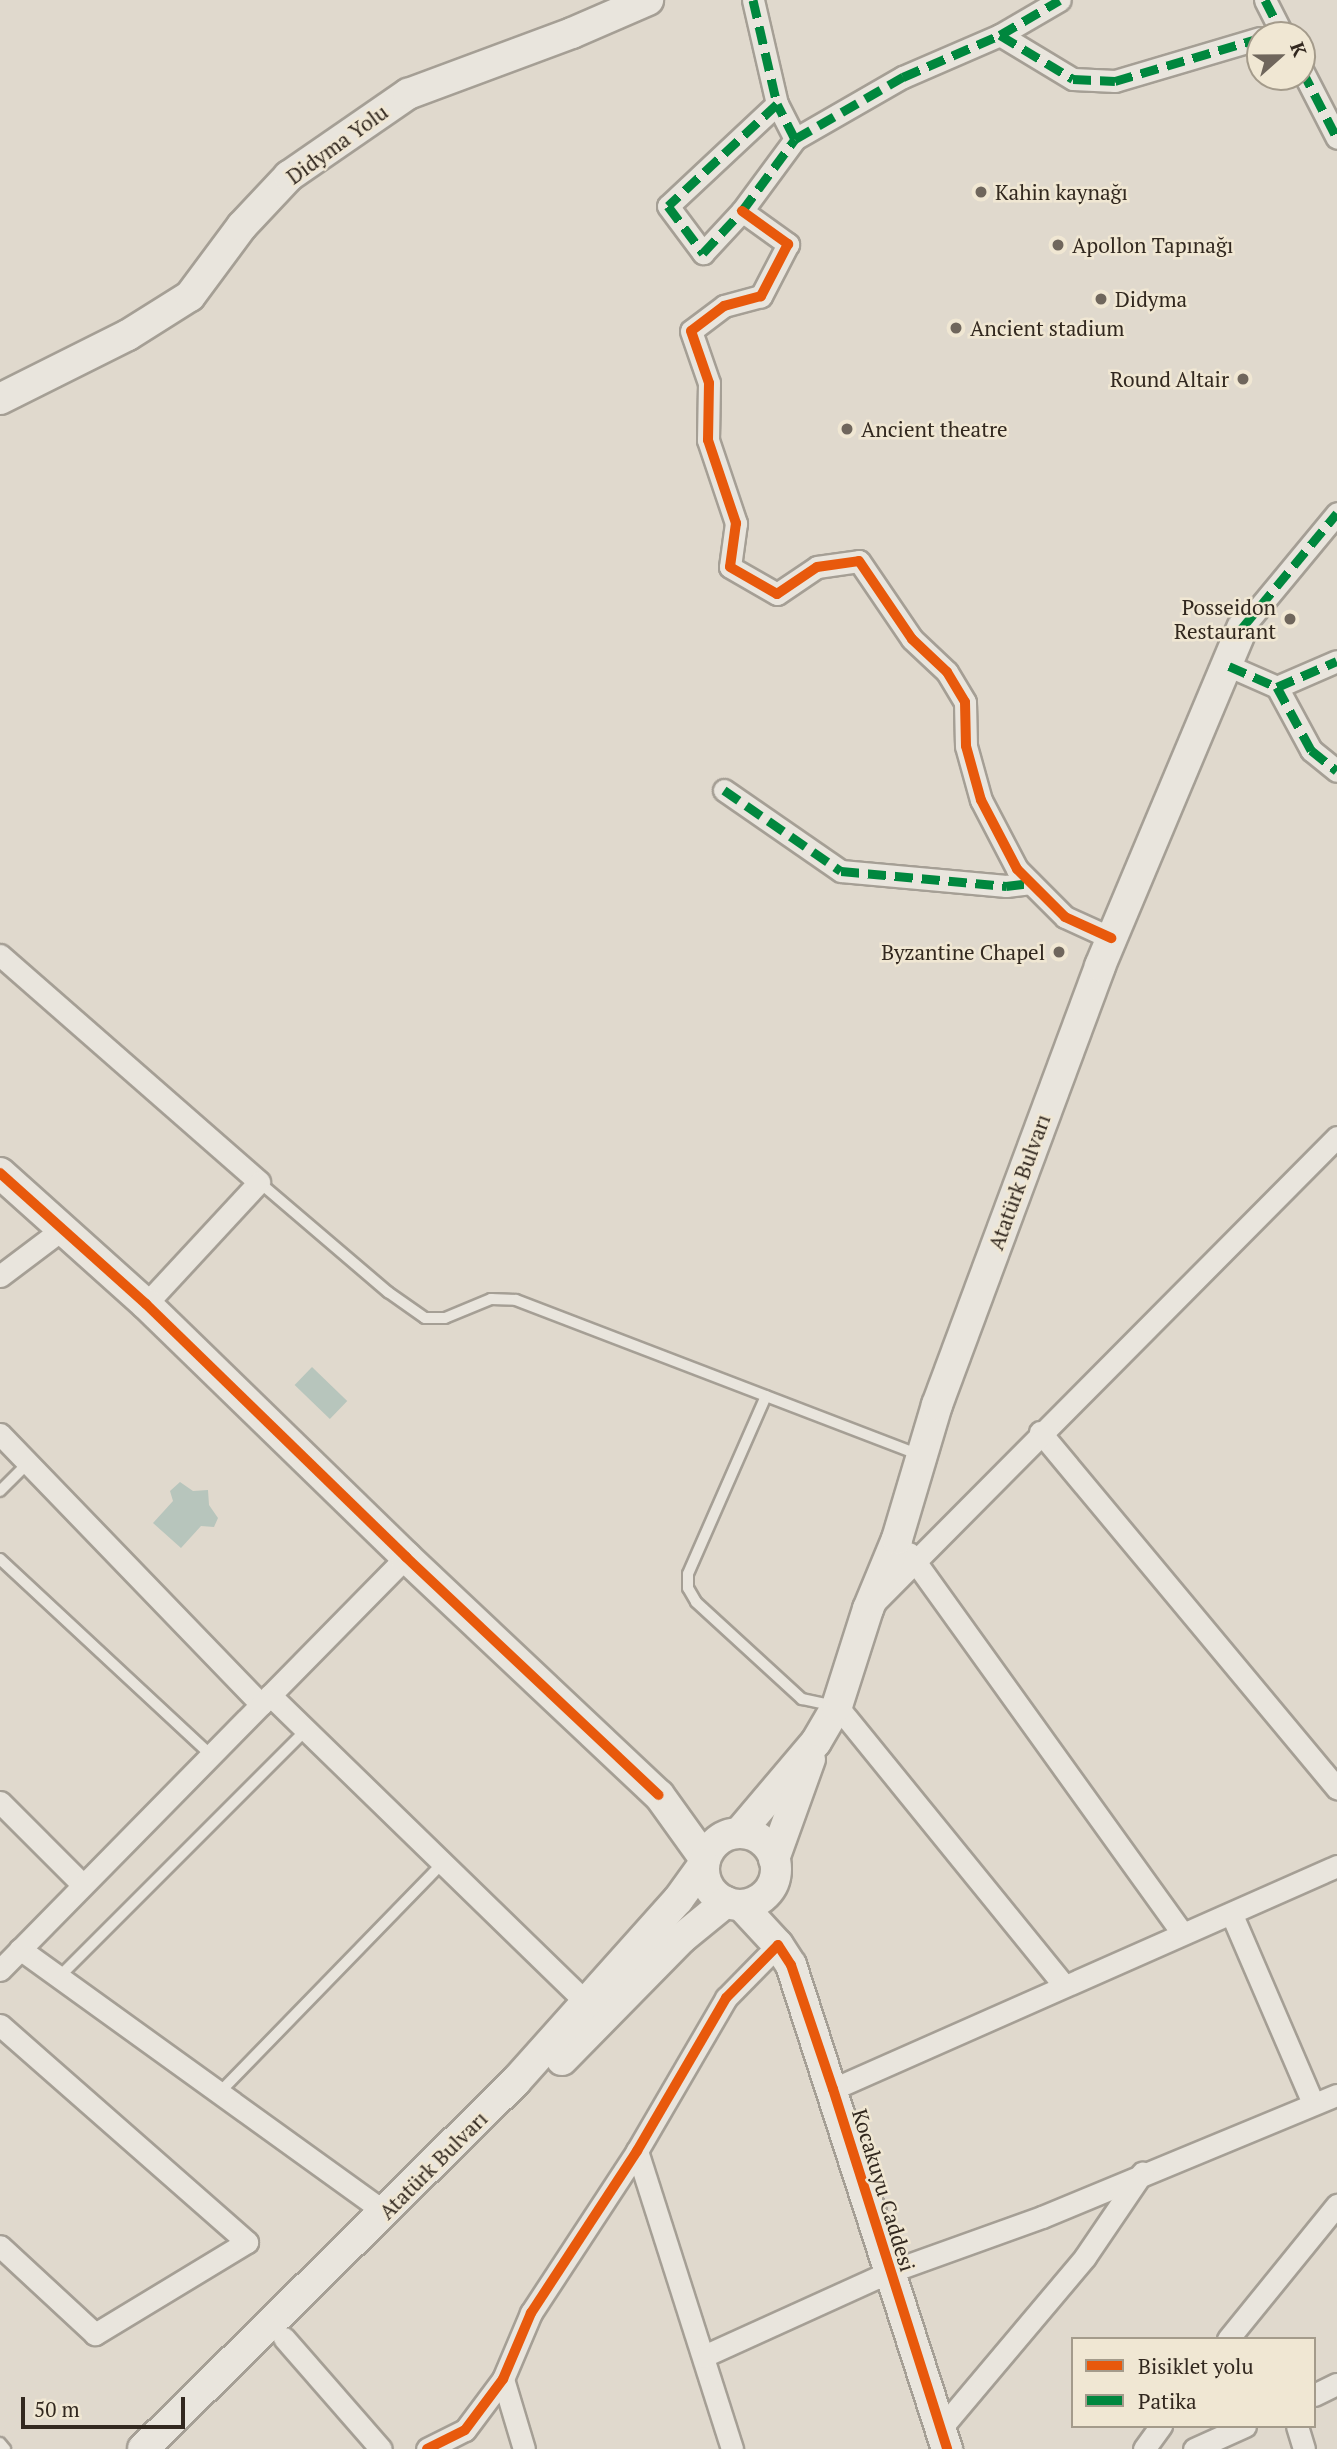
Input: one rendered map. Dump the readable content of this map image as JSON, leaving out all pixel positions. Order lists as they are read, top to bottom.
{
  "streets": {
    "main road": ["Didyma Yolu", "Atatürk Bulvarı", "Kocakuyu Caddesi"]
  },
  "crossings": [
    ["Atatürk Bulvarı", "Kocakuyu Caddesi"]
  ],
  "places": [
    "Kahin kaynağı",
    "Apollon Tapınağı",
    "Didyma",
    "Ancient stadium",
    "Round Altair",
    "Ancient theatre",
    "Posseidon Restaurant",
    "Byzantine Chapel"
  ],
  "legend": ["Bisiklet yolu", "Patika"],
  "scale_bar": "50 m",
  "north": "right"
}
